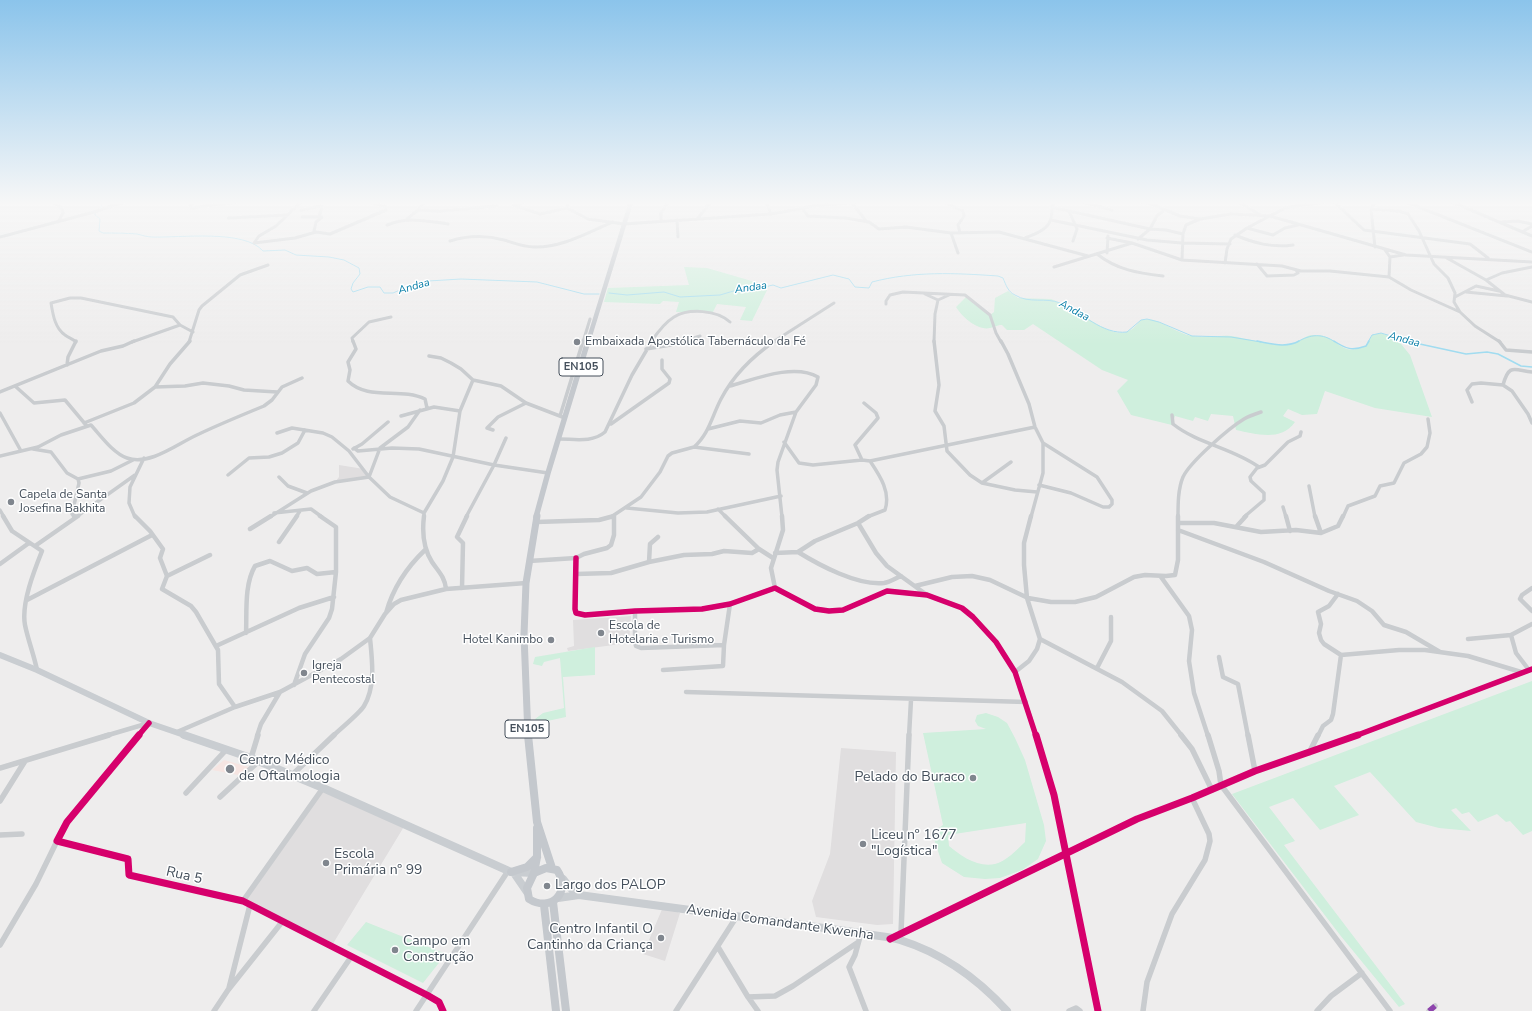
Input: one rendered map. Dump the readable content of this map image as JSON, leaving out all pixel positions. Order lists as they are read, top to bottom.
{
  "streets": {
    "main road": ["EN105", "Avenida Comandante Kwenha"],
    "street": ["Rua 5"]
  },
  "crossings": [
    ["EN105", "Avenida Comandante Kwenha"]
  ],
  "water": ["Andaa"],
  "places": [
    "Embaixada Apostólica Tabernáculo da Fé",
    "Capela de Santa Josefina Bakhita",
    "Escola de Hotelaria e Turismo",
    "Hotel Kanimbo",
    "Igreja Pentecostal",
    "Centro Médico de Oftalmologia",
    "Pelado do Buraco",
    "Liceu nº 1677 \"Logística\"",
    "Escola Primária nº 99",
    "Largo dos PALOP",
    "Centro Infantil O Cantinho da Criança",
    "Campo em Construção"
  ]
}
